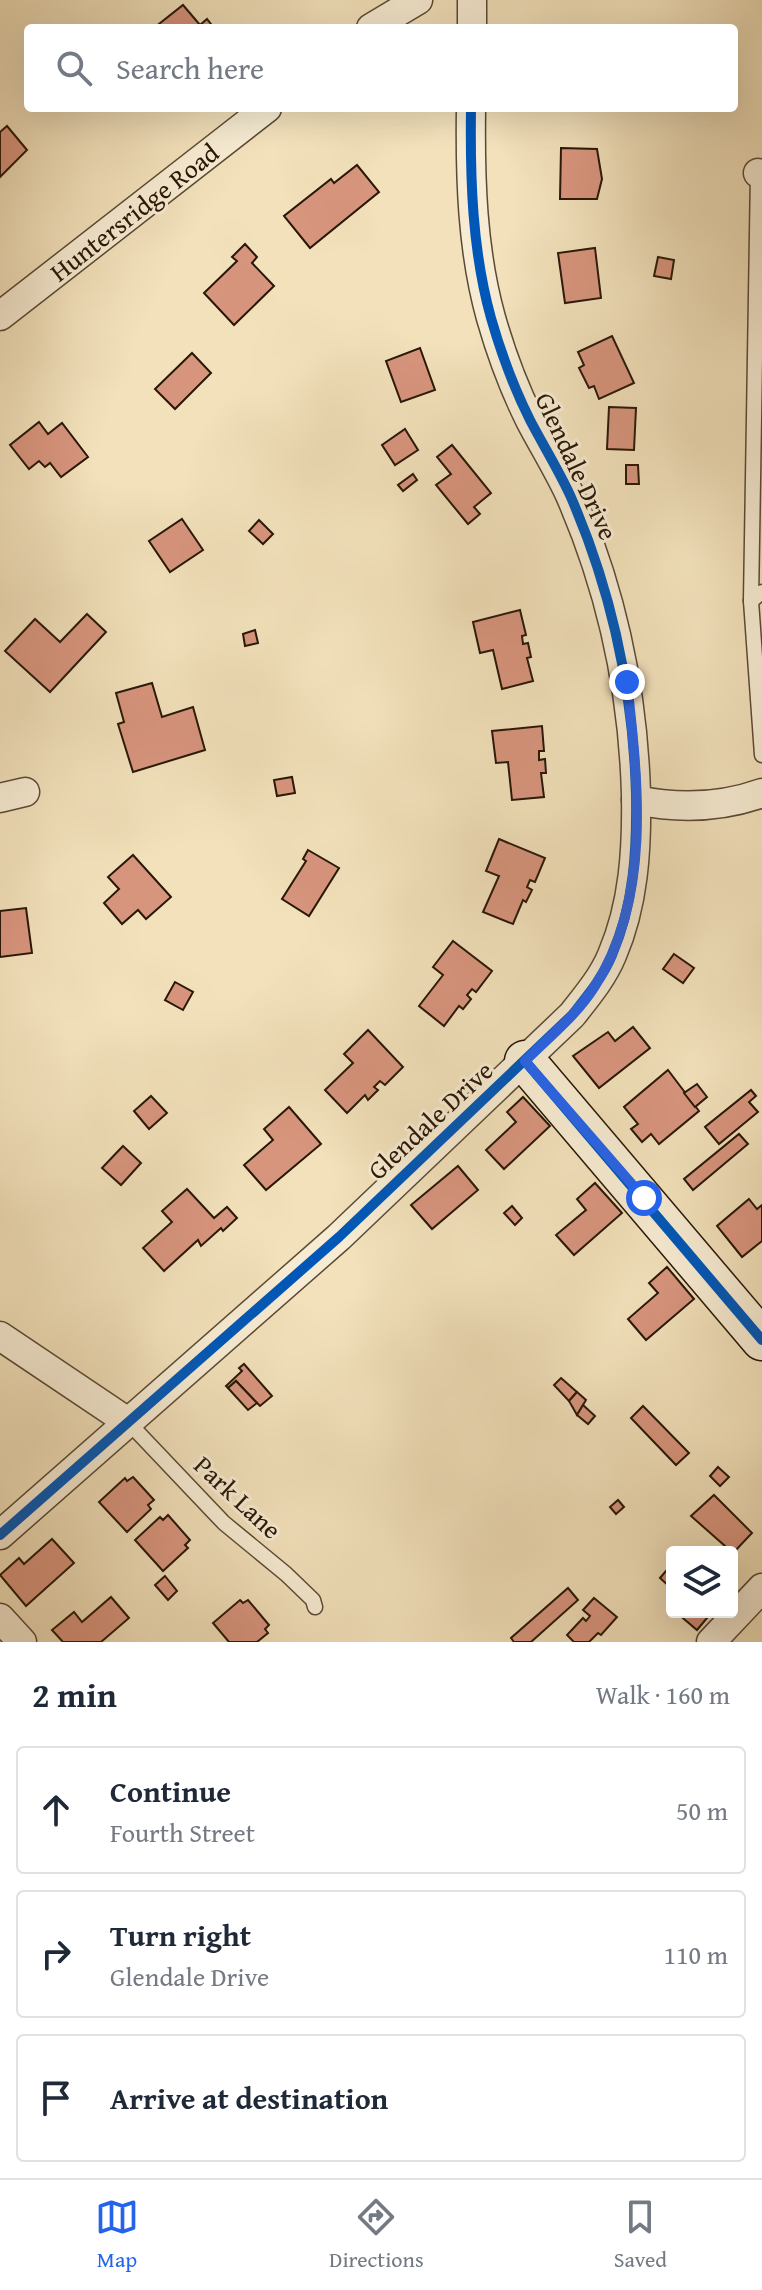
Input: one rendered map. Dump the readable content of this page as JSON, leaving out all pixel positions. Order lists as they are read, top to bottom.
{
  "streets": {
    "street": ["Huntersridge Road", "Glendale Drive"],
    "lane": ["Park Lane"]
  },
  "crossings": [
    ["Glendale Drive", "Park Lane"]
  ],
  "page": {
    "search": "Search here",
    "heading": ["2 min", "Walk · 160 m"],
    "list": [
      ["Continue", "Fourth Street", "50 m"],
      ["Turn right", "Glendale Drive", "110 m"],
      "Arrive at destination"
    ],
    "nav": ["Map", "Directions", "Saved"]
  }
}
